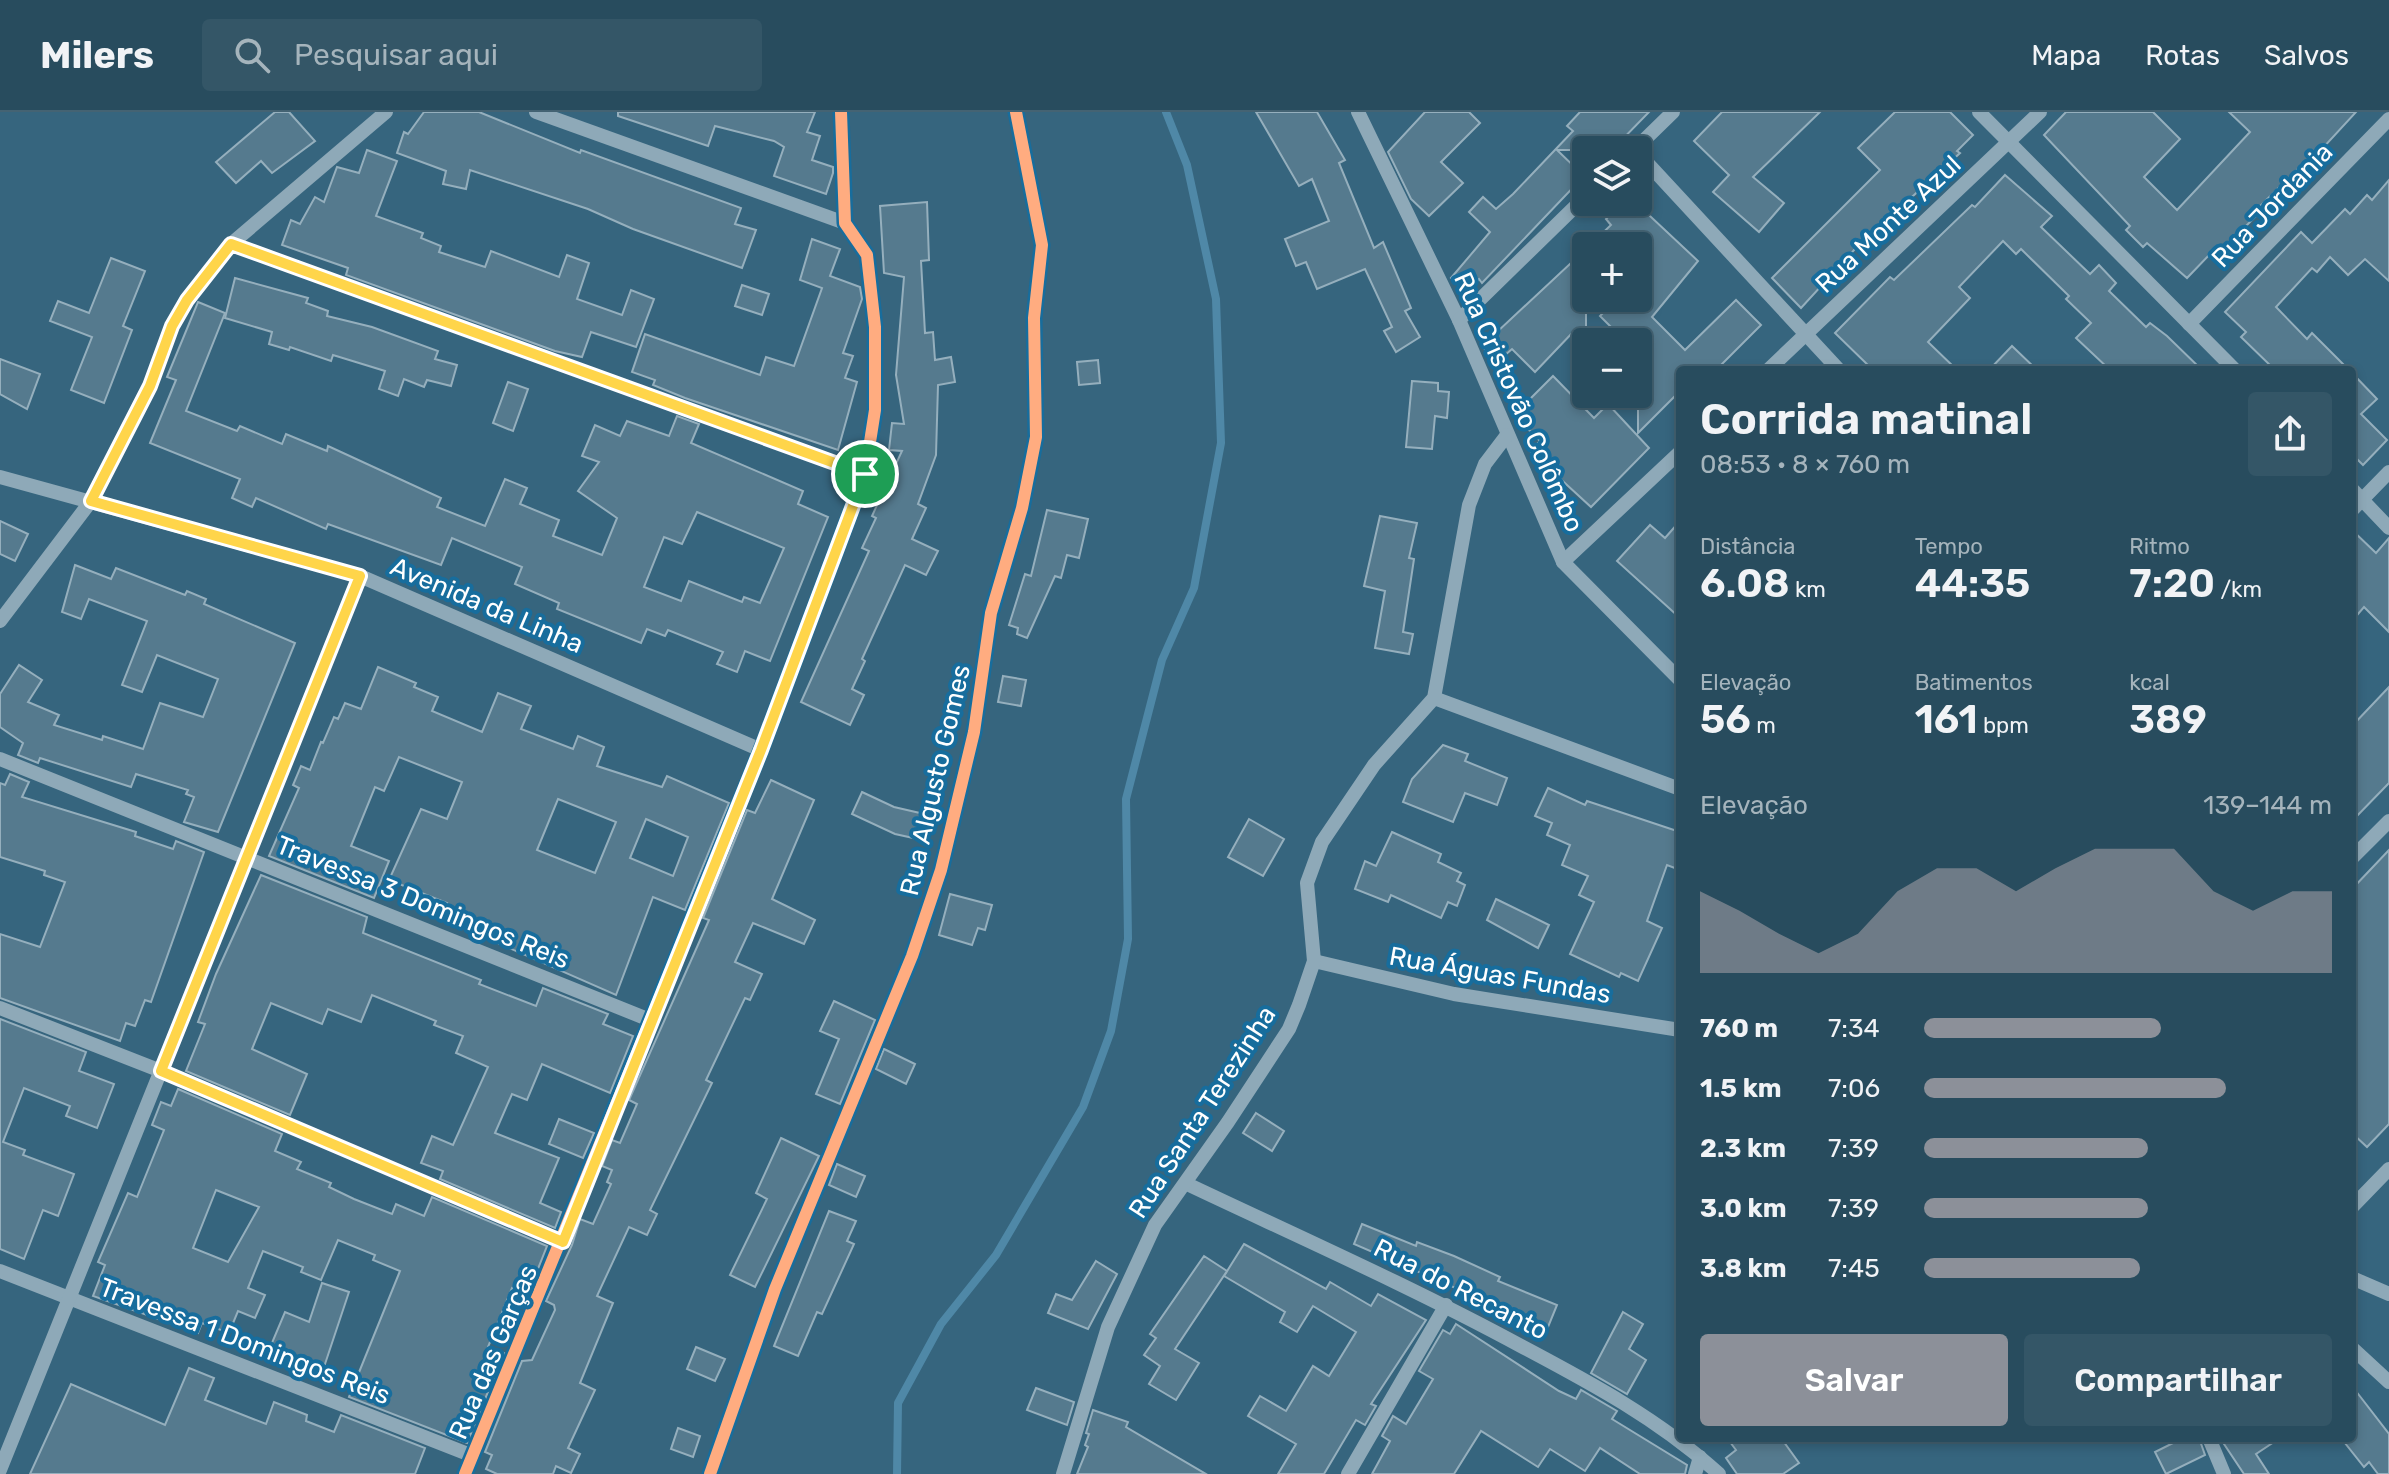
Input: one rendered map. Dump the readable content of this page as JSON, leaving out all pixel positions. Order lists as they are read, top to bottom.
{
  "streets": {
    "street": [
      "Rua Jordania",
      "Rua Monte Azul",
      "Rua Cristovão Colômbo",
      "Avenida da Linha",
      "Rua Algusto Gomes",
      "Travessa 3 Domingos Reis",
      "Rua Águas Fundas",
      "Rua Santa Terezinha",
      "Rua do Recanto",
      "Travessa 1 Domingos Reis",
      "Rua das Garças"
    ]
  },
  "crossings": [
    ["Avenida da Linha", "Rua das Garças"],
    ["Travessa 3 Domingos Reis", "Rua das Garças"],
    ["Rua Águas Fundas", "Rua Santa Terezinha"],
    ["Rua Santa Terezinha", "Rua do Recanto"],
    ["Travessa 1 Domingos Reis", "Rua das Garças"]
  ],
  "page": {
    "header": "Milers",
    "search": "Pesquisar aqui",
    "nav": ["Mapa", "Rotas", "Salvos"],
    "map_buttons": ["+", "−"],
    "heading": ["Corrida matinal", "08:53 · 8 × 760 m"],
    "stats": [
      ["Distância", "6.08 km"],
      ["Tempo", "44:35"],
      ["Ritmo", "7:20 /km"],
      ["Elevação", "56 m"],
      ["Batimentos", "161 bpm"],
      ["kcal", "389"]
    ],
    "chart": ["Elevação", "139–144 m"],
    "list": [
      {
        "name": "760 m",
        "note": "7:34"
      },
      {
        "name": "1.5 km",
        "note": "7:06"
      },
      {
        "name": "2.3 km",
        "note": "7:39"
      },
      {
        "name": "3.0 km",
        "note": "7:39"
      },
      {
        "name": "3.8 km",
        "note": "7:45"
      }
    ],
    "buttons": ["Salvar", "Compartilhar"]
  }
}
